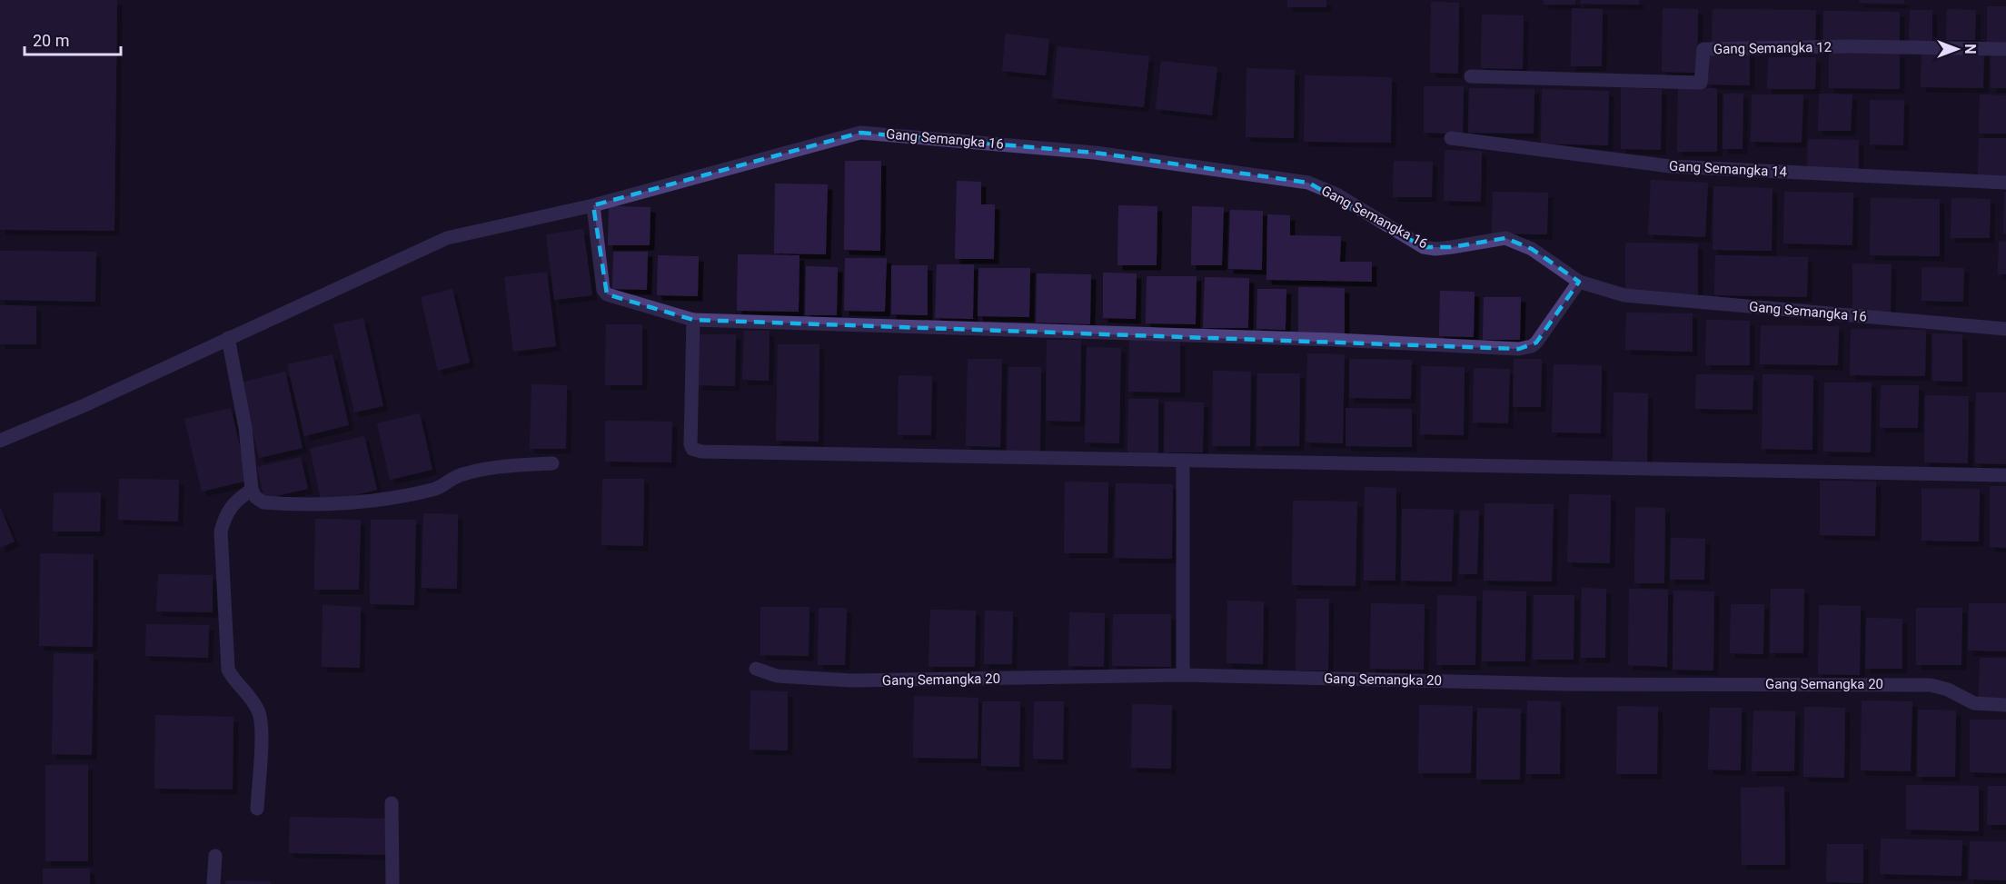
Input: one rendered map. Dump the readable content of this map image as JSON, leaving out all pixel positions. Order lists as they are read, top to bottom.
{
  "streets": {
    "street": [
      "Gang Semangka 12",
      "Gang Semangka 16",
      "Gang Semangka 14",
      "Gang Semangka 20"
    ]
  },
  "scale_bar": "20 m",
  "north": "right"
}
